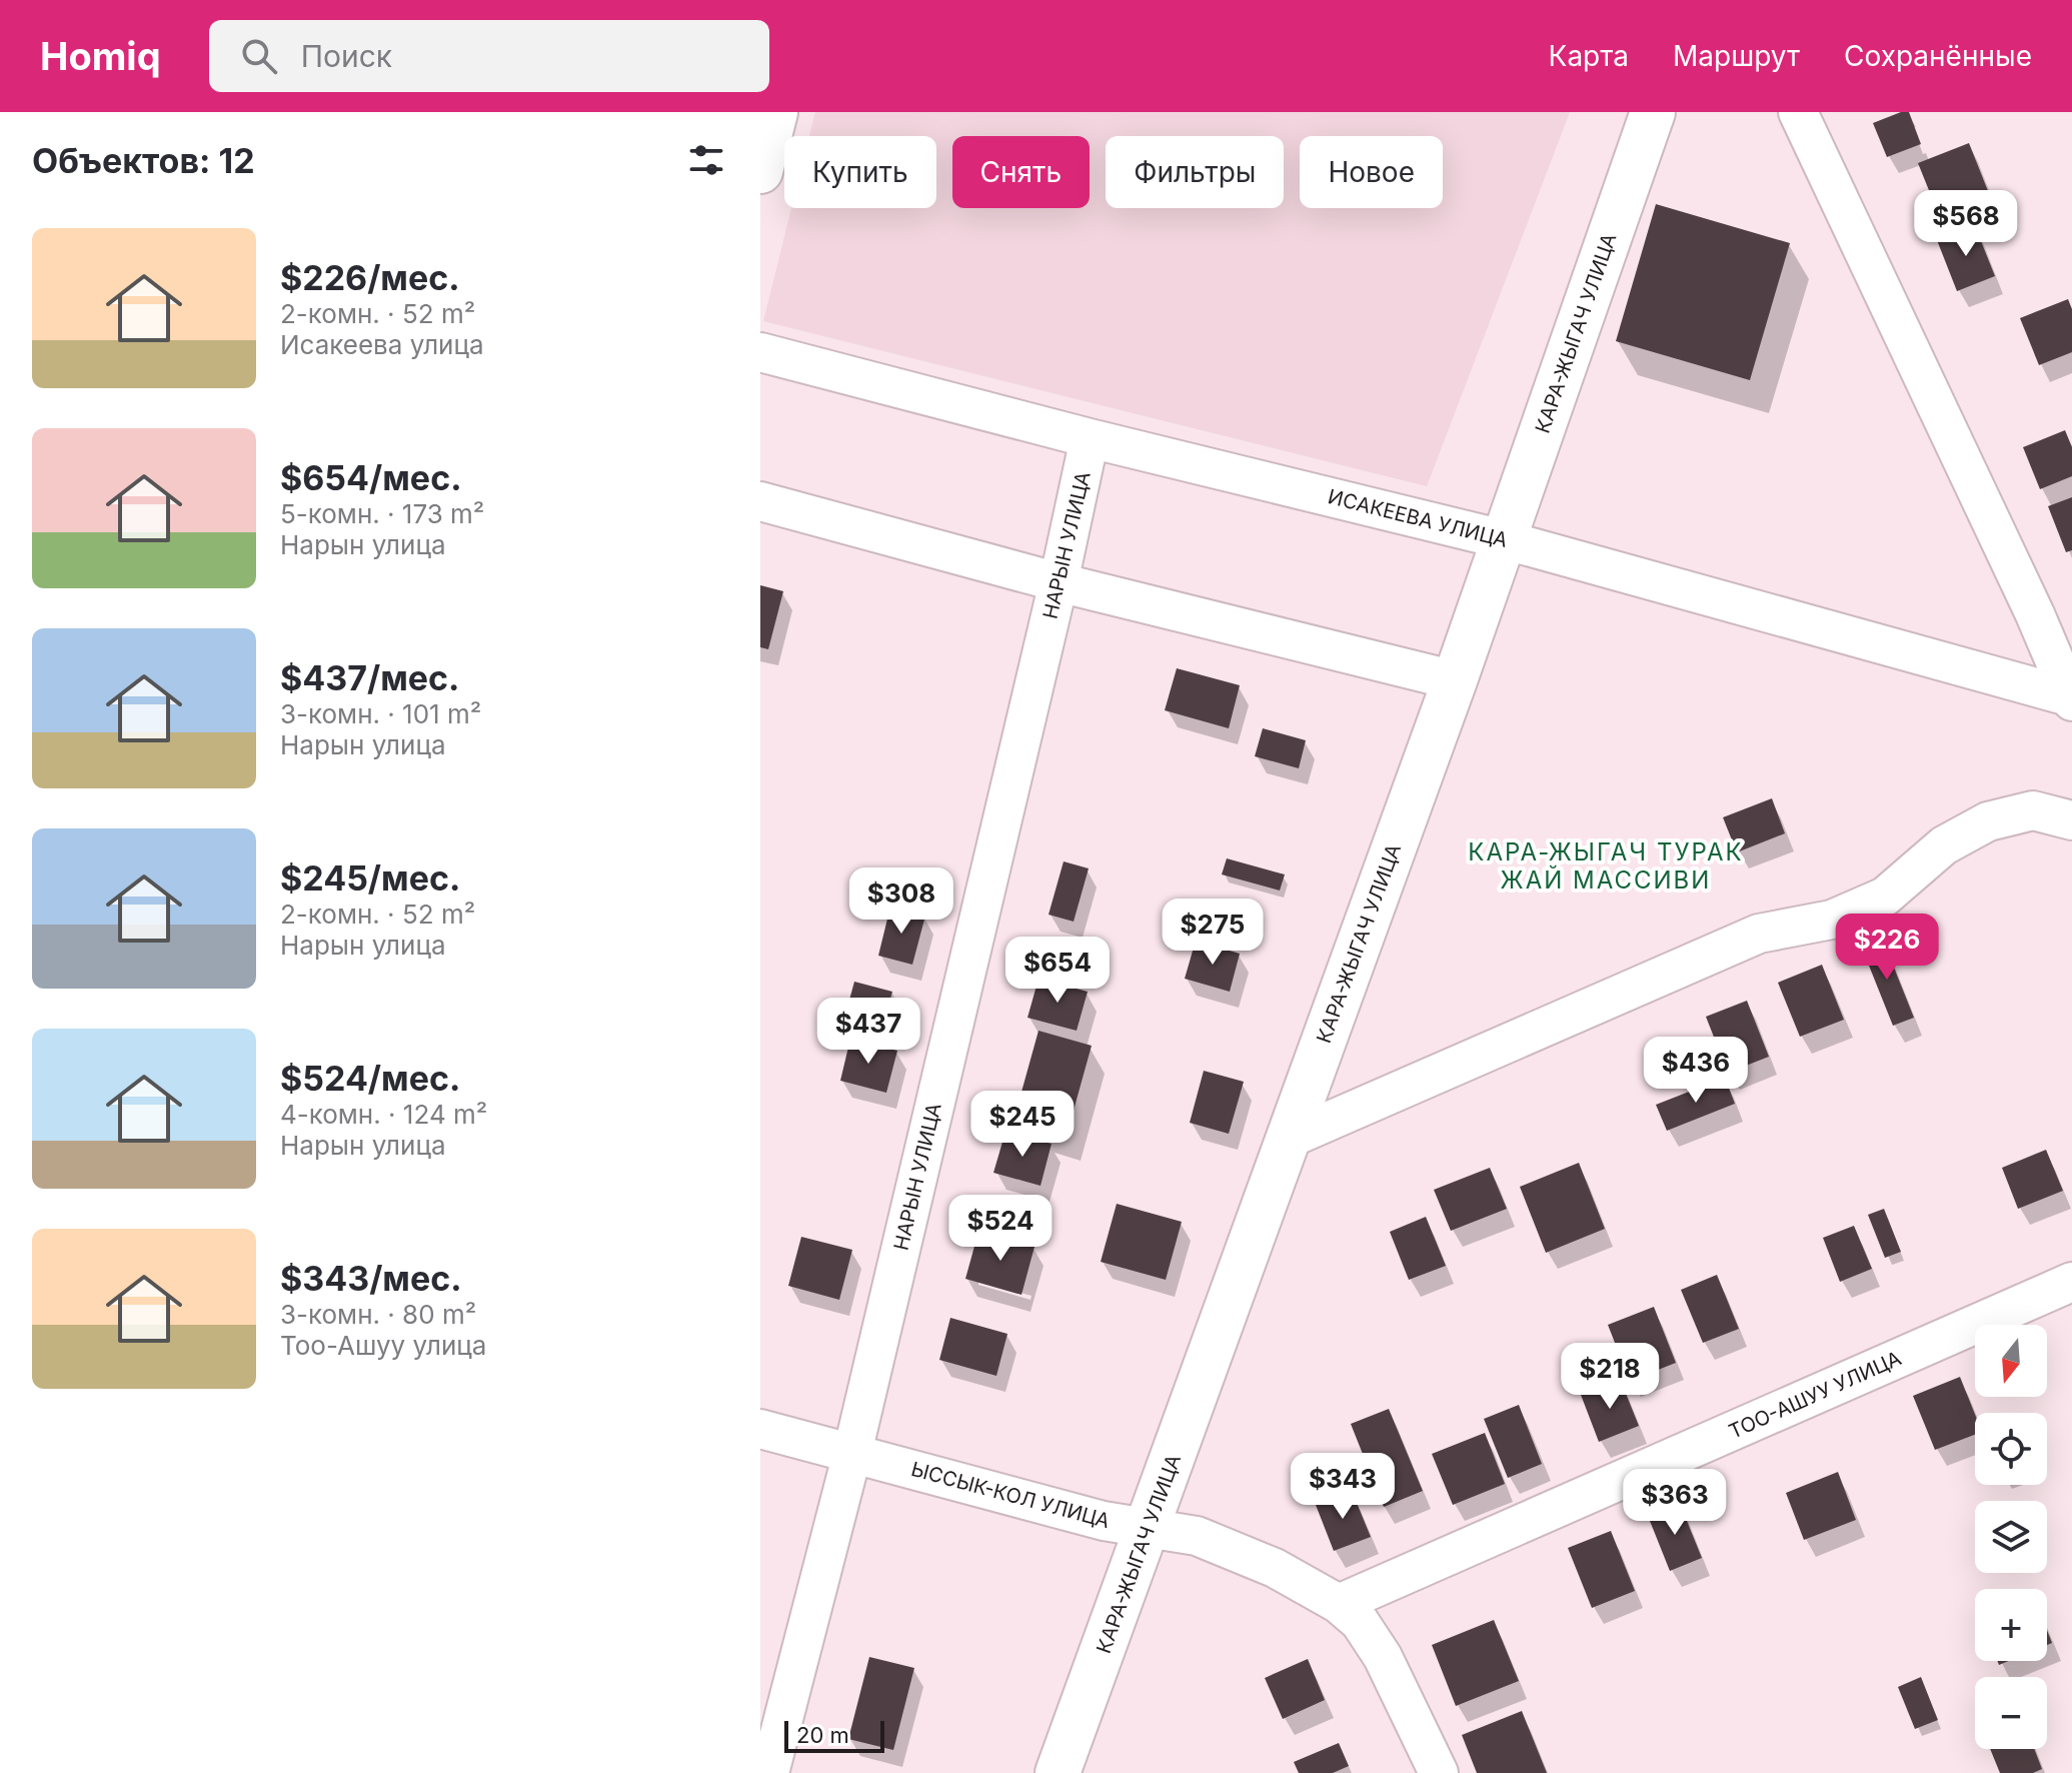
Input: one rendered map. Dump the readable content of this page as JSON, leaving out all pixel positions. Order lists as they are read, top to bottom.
{
  "streets": {
    "street": [
      "КАРА-ЖЫГАЧ УЛИЦА",
      "ИСАКЕЕВА УЛИЦА",
      "НАРЫН УЛИЦА",
      "ТОО-АШУУ УЛИЦА",
      "ЫССЫК-КОЛ УЛИЦА"
    ]
  },
  "crossings": [
    ["КАРА-ЖЫГАЧ УЛИЦА", "ИСАКЕЕВА УЛИЦА"],
    ["КАРА-ЖЫГАЧ УЛИЦА", "ЫССЫК-КОЛ УЛИЦА"],
    ["ИСАКЕЕВА УЛИЦА", "НАРЫН УЛИЦА"],
    ["НАРЫН УЛИЦА", "ЫССЫК-КОЛ УЛИЦА"],
    ["ТОО-АШУУ УЛИЦА", "ЫССЫК-КОЛ УЛИЦА"]
  ],
  "districts": ["КАРА-ЖЫГАЧ ТУРАК ЖАЙ МАССИВИ"],
  "scale_bar": "20 m",
  "north": "bottom",
  "page": {
    "header": "Homiq",
    "search": "Поиск",
    "nav": ["Карта", "Маршрут", "Сохранённые"],
    "heading": "Объектов: 12",
    "chip": [
      "Купить",
      "Снять",
      "Фильтры",
      "Новое"
    ],
    "price": [
      "$568",
      "$308",
      "$275",
      "$226",
      "$654",
      "$437",
      "$436",
      "$245",
      "$524",
      "$218",
      "$343",
      "$363"
    ],
    "list": [
      {
        "name": "$226/мес.",
        "note": "2-комн. · 52 m² · Исакеева улица"
      },
      {
        "name": "$654/мес.",
        "note": "5-комн. · 173 m² · Нарын улица"
      },
      {
        "name": "$437/мес.",
        "note": "3-комн. · 101 m² · Нарын улица"
      },
      {
        "name": "$245/мес.",
        "note": "2-комн. · 52 m² · Нарын улица"
      },
      {
        "name": "$524/мес.",
        "note": "4-комн. · 124 m² · Нарын улица"
      },
      {
        "name": "$343/мес.",
        "note": "3-комн. · 80 m² · Тоо-Ашуу улица"
      }
    ],
    "map_buttons": ["+", "−"],
    "scale": "20 m"
  }
}
